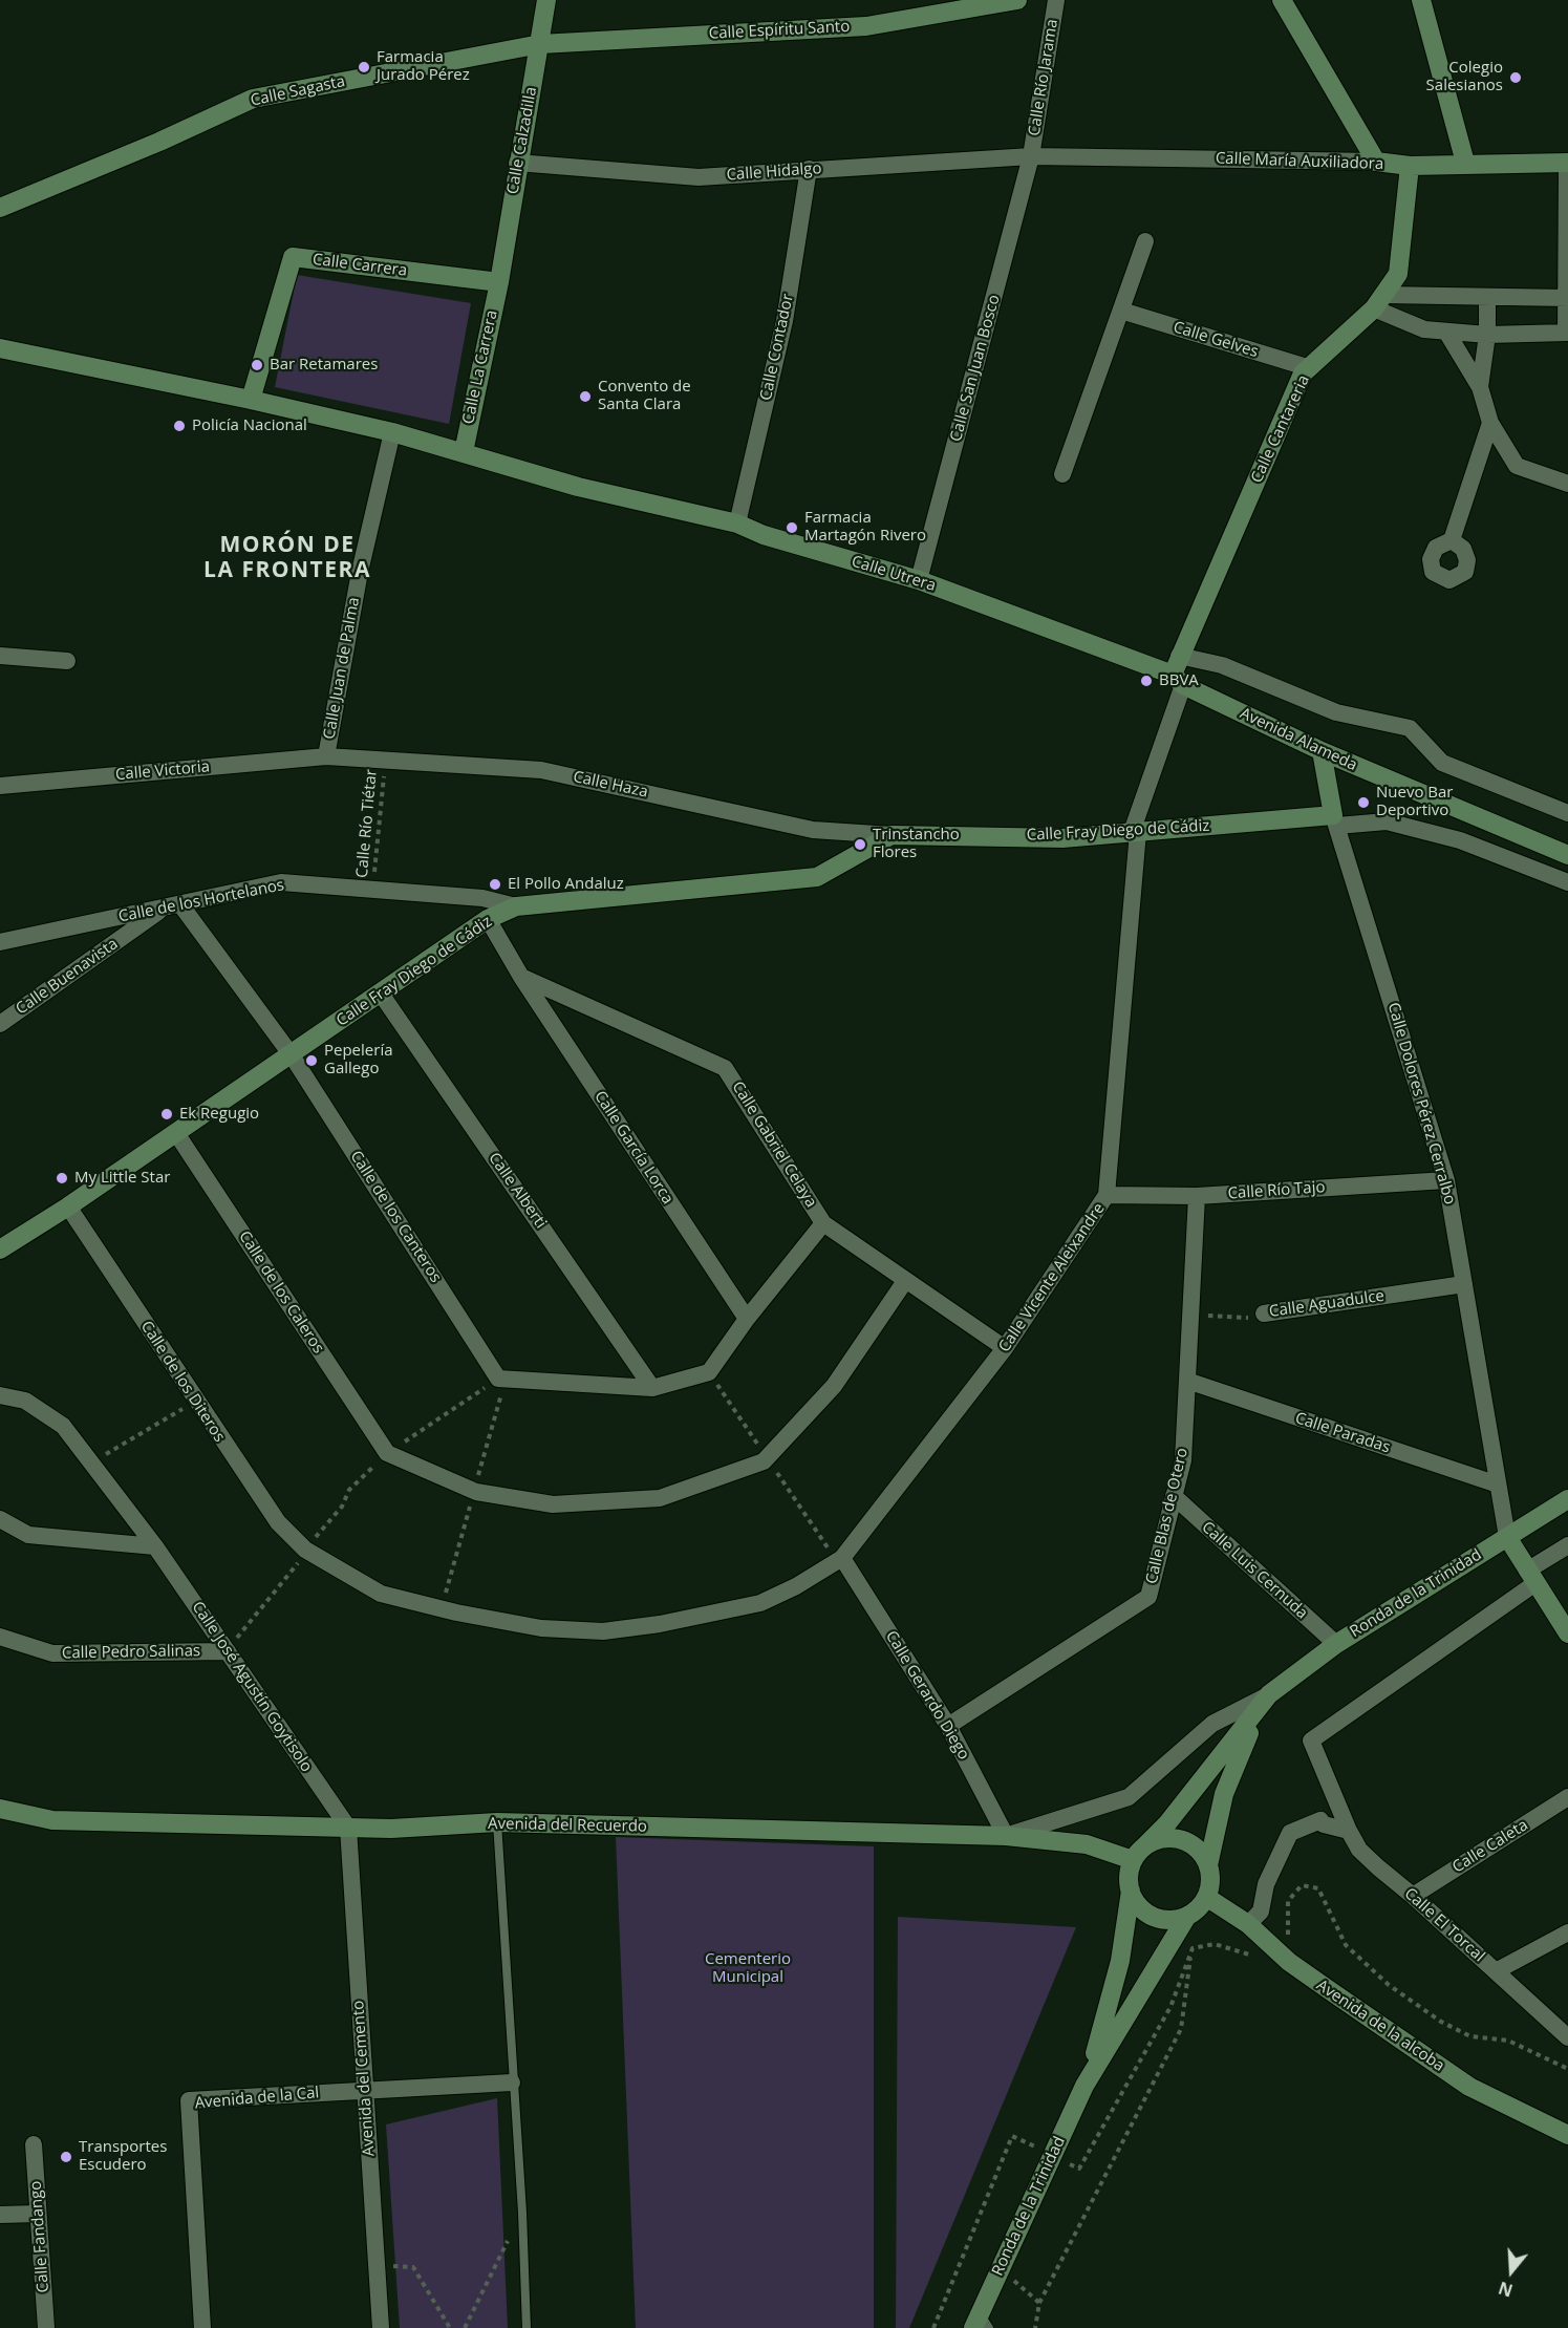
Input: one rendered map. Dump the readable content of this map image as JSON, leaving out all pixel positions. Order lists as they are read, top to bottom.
{
  "streets": {
    "street": [
      "Calle Espíritu Santo",
      "Calle Río Jarama",
      "Calle Sagasta",
      "Calle Calzadilla",
      "Calle María Auxiliadora",
      "Calle Hidalgo",
      "Calle Carrera",
      "Calle Gelves",
      "Calle Contador",
      "Calle La Carrera",
      "Calle San Juan Bosco",
      "Calle Cantareria",
      "Calle Utrera",
      "Calle Juan de Palma",
      "Avenida Alameda",
      "Calle Victoria",
      "Calle Haza",
      "Calle Fray Diego de Cádiz",
      "Calle de los Hortelanos",
      "Calle Buenavista",
      "Calle Dolores Pérez Cerralbo",
      "Calle Gabriel Celaya",
      "Calle García Lorca",
      "Calle Alberti",
      "Calle Río Tajo",
      "Calle de los Canteros",
      "Calle Vicente Aleixandre",
      "Calle de los Caleros",
      "Calle Aguadulce",
      "Calle de los Diteros",
      "Calle Paradas",
      "Calle Blas de Otero",
      "Calle Luis Cernuda",
      "Ronda de la Trinidad",
      "Calle Pedro Salinas",
      "Calle José Agustín Goytisolo",
      "Calle Gerardo Diego",
      "Avenida del Recuerdo",
      "Calle Caleta",
      "Calle El Torcal",
      "Avenida de la alcoba",
      "Avenida del Cemento",
      "Avenida de la Cal",
      "Calle Fandango"
    ],
    "path": ["Calle Río Tiétar"]
  },
  "crossings": [
    ["Calle Espíritu Santo", "Calle Sagasta"],
    ["Calle Espíritu Santo", "Calle Calzadilla"],
    ["Calle Río Jarama", "Calle María Auxiliadora"],
    ["Calle Río Jarama", "Calle Hidalgo"],
    ["Calle Río Jarama", "Calle San Juan Bosco"],
    ["Calle Sagasta", "Calle Calzadilla"],
    ["Calle Calzadilla", "Calle Hidalgo"],
    ["Calle Calzadilla", "Calle Carrera"],
    ["Calle Calzadilla", "Calle La Carrera"],
    ["Calle María Auxiliadora", "Calle Hidalgo"],
    ["Calle María Auxiliadora", "Calle San Juan Bosco"],
    ["Calle María Auxiliadora", "Calle Cantareria"],
    ["Calle Hidalgo", "Calle Contador"],
    ["Calle Hidalgo", "Calle San Juan Bosco"],
    ["Calle Carrera", "Calle La Carrera"],
    ["Calle Gelves", "Calle Cantareria"],
    ["Calle Contador", "Calle Utrera"],
    ["Calle La Carrera", "Calle Utrera"],
    ["Calle San Juan Bosco", "Calle Utrera"],
    ["Calle Cantareria", "Calle Utrera"],
    ["Calle Cantareria", "Avenida Alameda"],
    ["Calle Cantareria", "Calle Vicente Aleixandre"],
    ["Calle Utrera", "Avenida Alameda"],
    ["Calle Utrera", "Calle Vicente Aleixandre"],
    ["Calle Juan de Palma", "Calle Victoria"],
    ["Calle Juan de Palma", "Calle Haza"],
    ["Avenida Alameda", "Calle Dolores Pérez Cerralbo"],
    ["Avenida Alameda", "Calle Vicente Aleixandre"],
    ["Calle Victoria", "Calle Haza"],
    ["Calle Haza", "Calle Río Tiétar"],
    ["Calle Haza", "Calle Fray Diego de Cádiz"],
    ["Calle Río Tiétar", "Calle de los Hortelanos"],
    ["Calle Fray Diego de Cádiz", "Calle de los Hortelanos"],
    ["Calle Fray Diego de Cádiz", "Calle Dolores Pérez Cerralbo"],
    ["Calle Fray Diego de Cádiz", "Calle García Lorca"],
    ["Calle Fray Diego de Cádiz", "Calle Alberti"],
    ["Calle Fray Diego de Cádiz", "Calle de los Canteros"],
    ["Calle Fray Diego de Cádiz", "Calle Vicente Aleixandre"],
    ["Calle Fray Diego de Cádiz", "Calle de los Caleros"],
    ["Calle Fray Diego de Cádiz", "Calle de los Diteros"],
    ["Calle de los Hortelanos", "Calle Buenavista"],
    ["Calle de los Hortelanos", "Calle de los Canteros"],
    ["Calle Buenavista", "Calle de los Canteros"],
    ["Calle Dolores Pérez Cerralbo", "Calle Río Tajo"],
    ["Calle Dolores Pérez Cerralbo", "Calle Aguadulce"],
    ["Calle Dolores Pérez Cerralbo", "Calle Paradas"],
    ["Calle Dolores Pérez Cerralbo", "Ronda de la Trinidad"],
    ["Calle Gabriel Celaya", "Calle García Lorca"],
    ["Calle Gabriel Celaya", "Calle Vicente Aleixandre"],
    ["Calle Río Tajo", "Calle Vicente Aleixandre"],
    ["Calle Río Tajo", "Calle Blas de Otero"],
    ["Calle Vicente Aleixandre", "Calle de los Diteros"],
    ["Calle Vicente Aleixandre", "Calle Gerardo Diego"],
    ["Calle Aguadulce", "Calle Blas de Otero"],
    ["Calle Paradas", "Calle Blas de Otero"],
    ["Calle Blas de Otero", "Calle Luis Cernuda"],
    ["Calle Blas de Otero", "Calle Gerardo Diego"],
    ["Calle Luis Cernuda", "Ronda de la Trinidad"],
    ["Ronda de la Trinidad", "Avenida del Recuerdo"],
    ["Ronda de la Trinidad", "Avenida de la alcoba"],
    ["Calle Pedro Salinas", "Calle José Agustín Goytisolo"],
    ["Calle José Agustín Goytisolo", "Avenida del Recuerdo"],
    ["Calle José Agustín Goytisolo", "Avenida del Cemento"],
    ["Calle Gerardo Diego", "Avenida del Recuerdo"],
    ["Avenida del Recuerdo", "Avenida de la alcoba"],
    ["Avenida del Recuerdo", "Avenida del Cemento"],
    ["Calle Caleta", "Calle El Torcal"],
    ["Avenida del Cemento", "Avenida de la Cal"]
  ],
  "districts": ["MORÓN DE LA FRONTERA"],
  "parks": ["Cementerio Municipal"],
  "places": [
    "Farmacia Jurado Pérez",
    "Colegio Salesianos",
    "Bar Retamares",
    "Convento de Santa Clara",
    "Policía Nacional",
    "Farmacia Martagón Rivero",
    "BBVA",
    "Nuevo Bar Deportivo",
    "Trinstancho Flores",
    "El Pollo Andaluz",
    "Pepelería Gallego",
    "Ek Regugio",
    "My Little Star",
    "Transportes Escudero"
  ],
  "north": "bottom"
}
